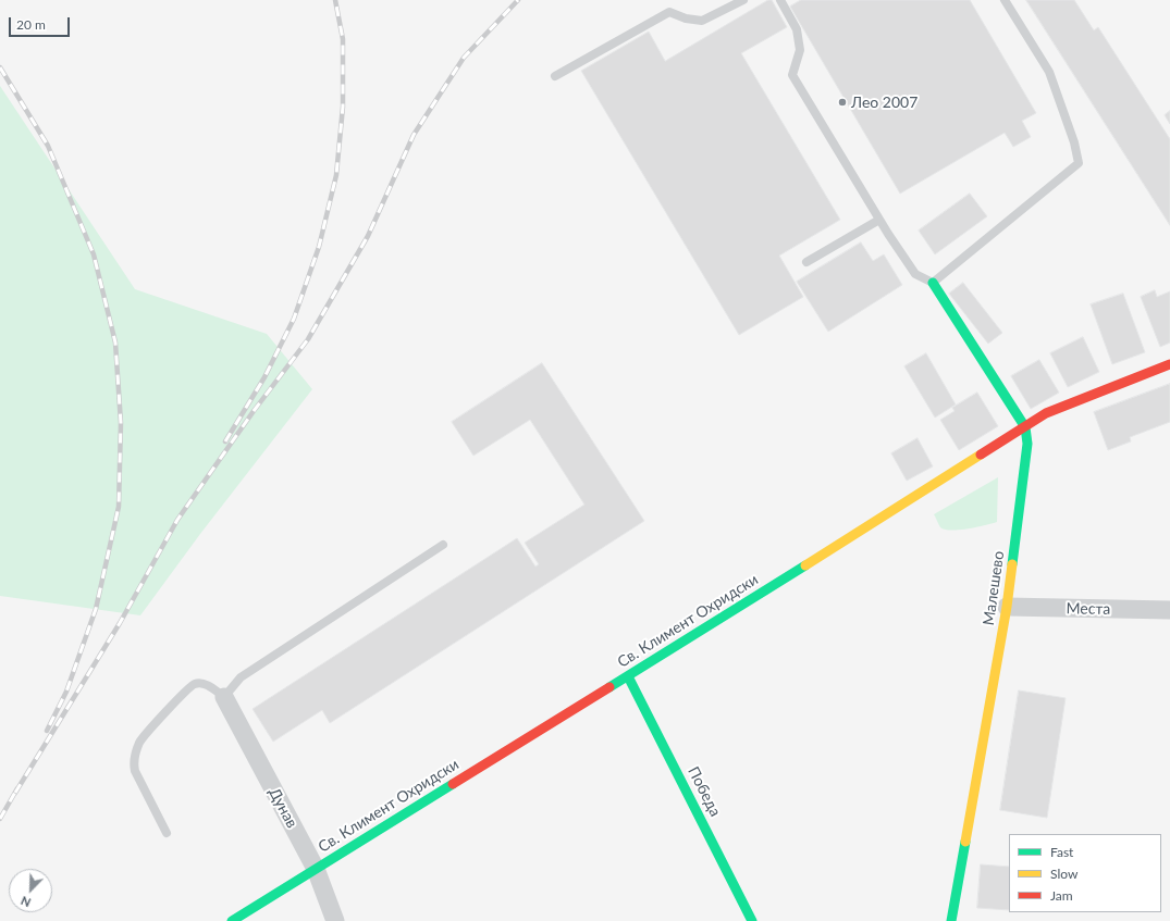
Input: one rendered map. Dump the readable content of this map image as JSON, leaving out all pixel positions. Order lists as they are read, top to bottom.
{
  "streets": {
    "street": [
      "Малешево",
      "Места",
      "Св. Климент Охридски",
      "Победа",
      "Дунав"
    ]
  },
  "crossings": [
    ["Малешево", "Места"],
    ["Малешево", "Св. Климент Охридски"],
    ["Св. Климент Охридски", "Победа"],
    ["Св. Климент Охридски", "Дунав"]
  ],
  "places": ["Лео 2007"],
  "legend": ["Fast", "Slow", "Jam"],
  "scale_bar": "20 m",
  "north": "bottom left"
}
